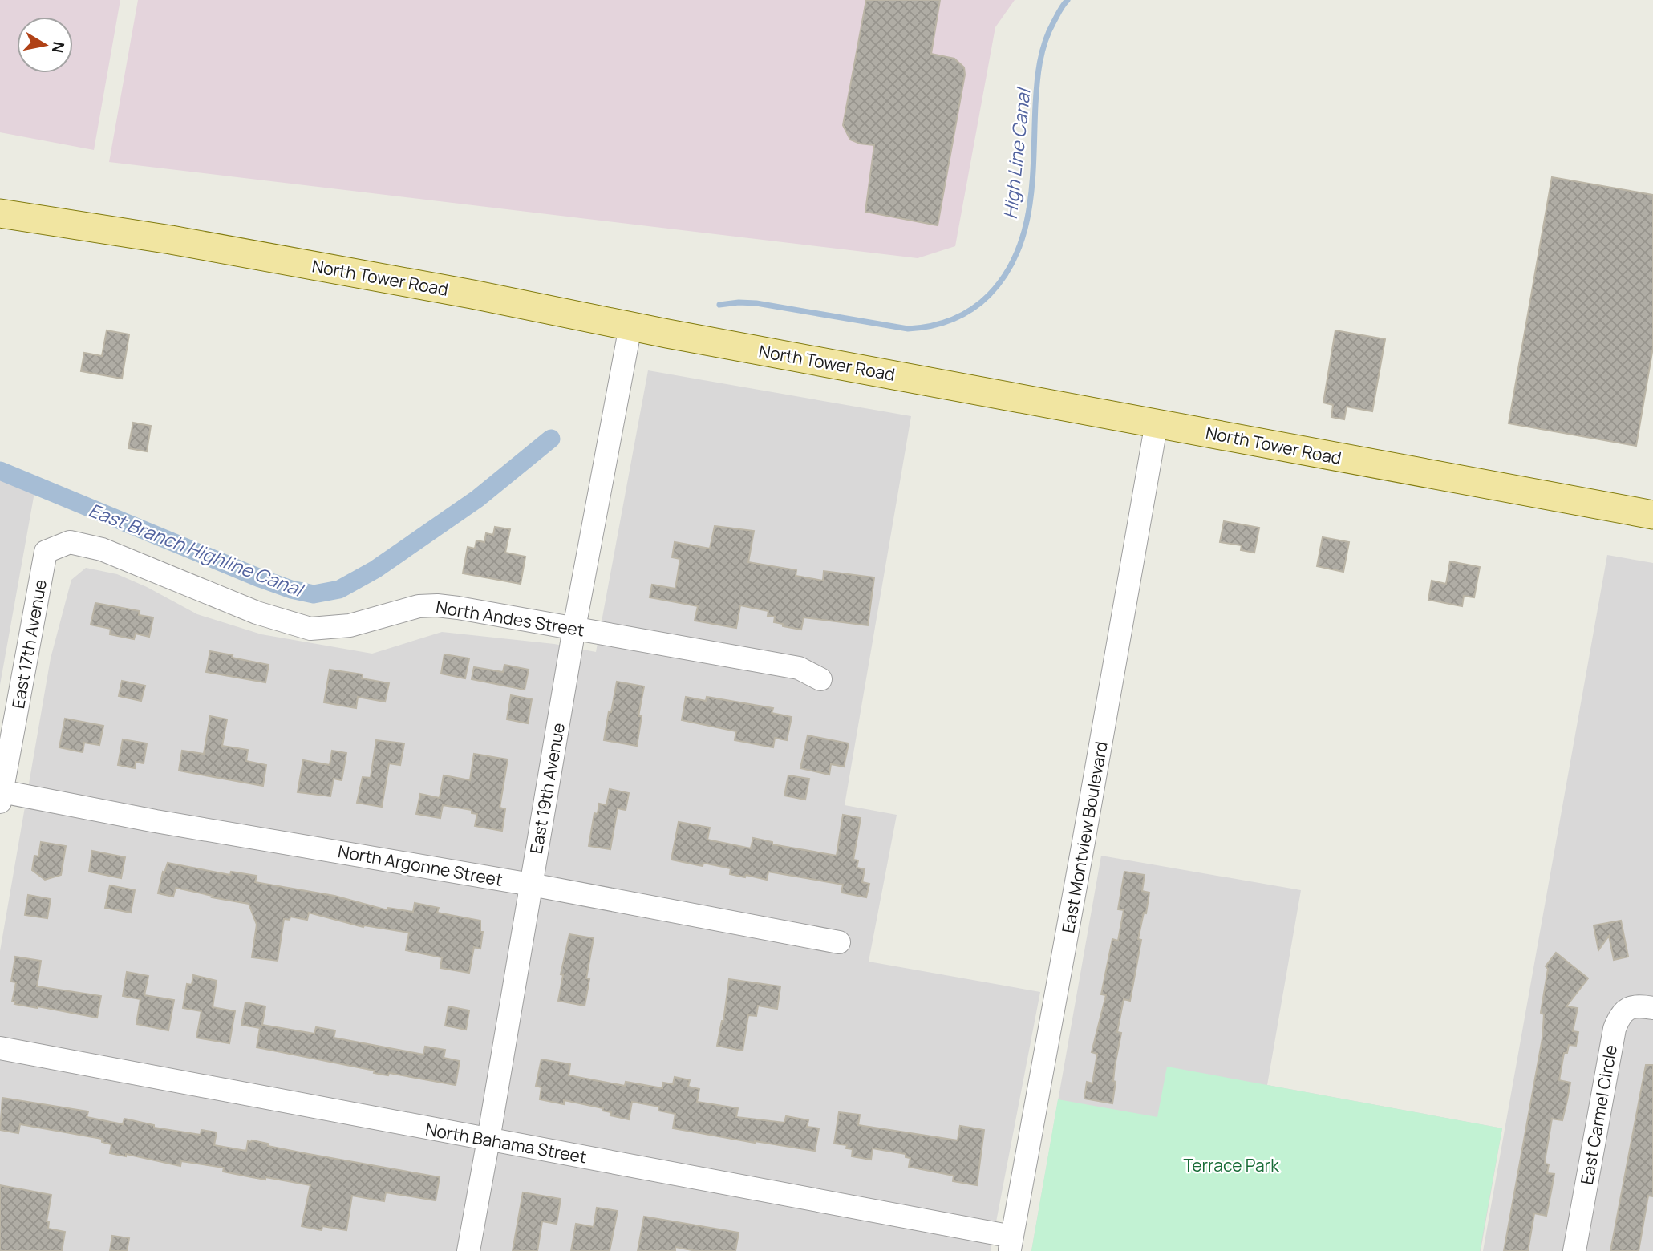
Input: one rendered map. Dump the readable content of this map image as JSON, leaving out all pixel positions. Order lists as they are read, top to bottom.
{
  "streets": {
    "main road": ["North Tower Road"],
    "street": [
      "North Andes Street",
      "East 17th Avenue",
      "East 19th Avenue",
      "East Montview Boulevard",
      "North Argonne Street",
      "East Carmel Circle",
      "North Bahama Street"
    ]
  },
  "crossings": [
    ["North Tower Road", "East 19th Avenue"],
    ["North Tower Road", "East Montview Boulevard"],
    ["North Andes Street", "East 17th Avenue"],
    ["North Andes Street", "East 19th Avenue"],
    ["East 17th Avenue", "North Argonne Street"],
    ["East 19th Avenue", "North Argonne Street"],
    ["East 19th Avenue", "North Bahama Street"],
    ["East Montview Boulevard", "North Bahama Street"]
  ],
  "water": ["High Line Canal", "East Branch Highline Canal"],
  "parks": ["Terrace Park"],
  "north": "right"
}
